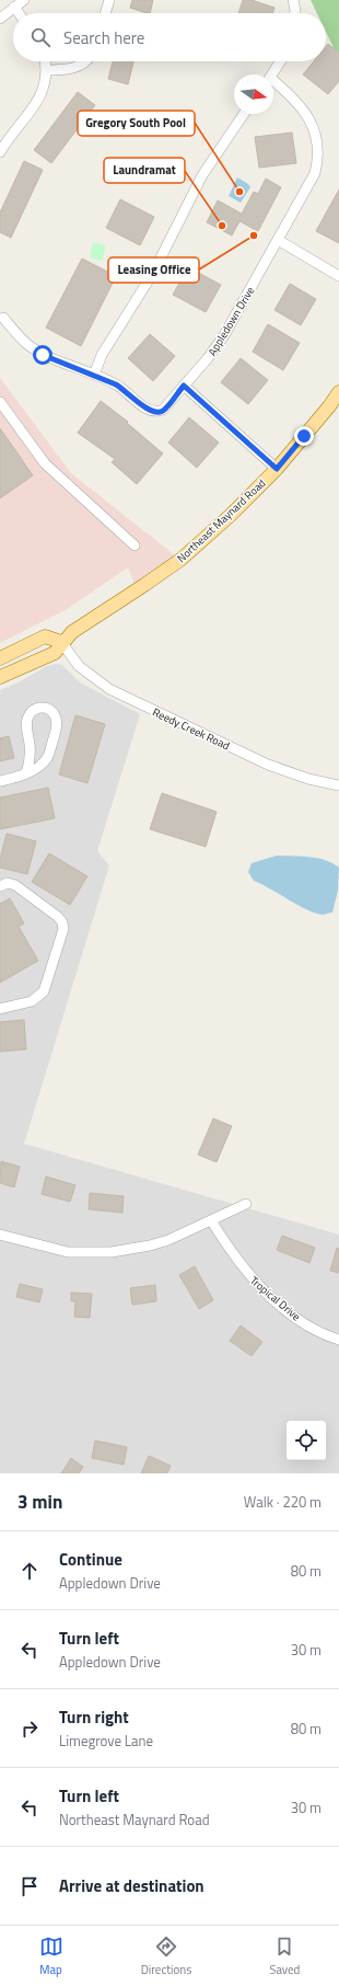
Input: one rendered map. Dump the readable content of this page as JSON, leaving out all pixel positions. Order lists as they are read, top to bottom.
{
  "streets": {
    "main road": ["Northeast Maynard Road"],
    "street": ["Appledown Drive", "Reedy Creek Road", "Tropical Drive"]
  },
  "crossings": [
    ["Northeast Maynard Road", "Reedy Creek Road"]
  ],
  "places": ["Gregory South Pool", "Laundramat", "Leasing Office"],
  "north": "right",
  "page": {
    "search": "Search here",
    "heading": ["3 min", "Walk · 220 m"],
    "list": [
      ["Continue", "Appledown Drive", "80 m"],
      ["Turn left", "Appledown Drive", "30 m"],
      ["Turn right", "Limegrove Lane", "80 m"],
      ["Turn left", "Northeast Maynard Road", "30 m"],
      "Arrive at destination"
    ],
    "nav": ["Map", "Directions", "Saved"]
  }
}
